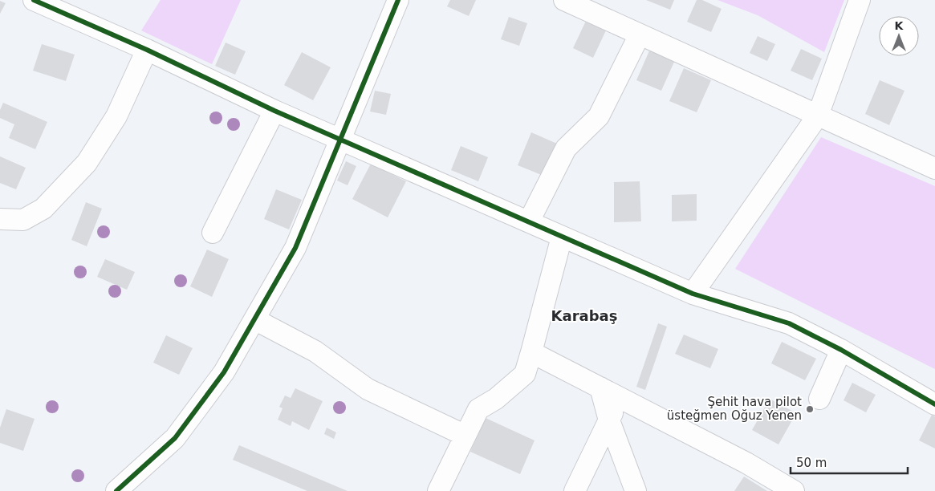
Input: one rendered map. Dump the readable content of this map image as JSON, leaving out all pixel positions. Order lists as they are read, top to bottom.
{
  "districts": ["Karabaş"],
  "places": ["Şehit hava pilot üsteğmen Oğuz Yenen"],
  "scale_bar": "50 m",
  "north": "top"
}
